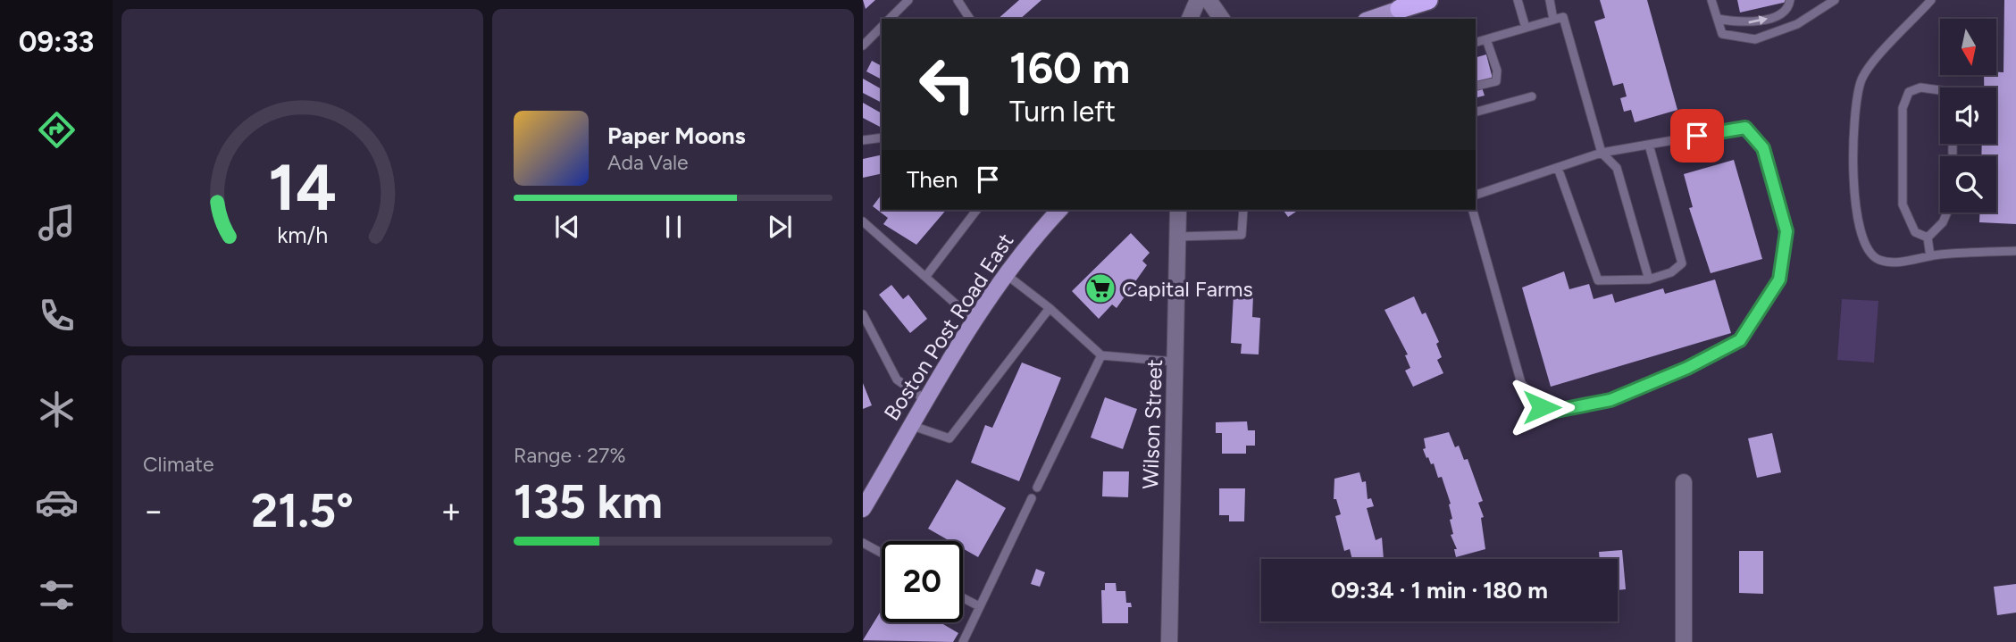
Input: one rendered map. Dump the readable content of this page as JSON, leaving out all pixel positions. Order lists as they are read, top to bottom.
{
  "streets": {
    "main road": ["Boston Post Road East"],
    "street": ["Wilson Street"]
  },
  "places": {
    "supermarket": ["Capital Farms"]
  },
  "north": "bottom",
  "page": {
    "tabs": "09:33",
    "turn": ["160 m", "Turn left"],
    "song": ["Paper Moons", "Ada Vale"],
    "then": "Then",
    "tile": [
      "Climate",
      ["Range · 27%", "135 km"]
    ],
    "heat": ["−", "21.5°", "+"],
    "limit": "20",
    "trip": "09:34 · 1 min · 180 m",
    "gauge": ["14", "km/h"]
  }
}
